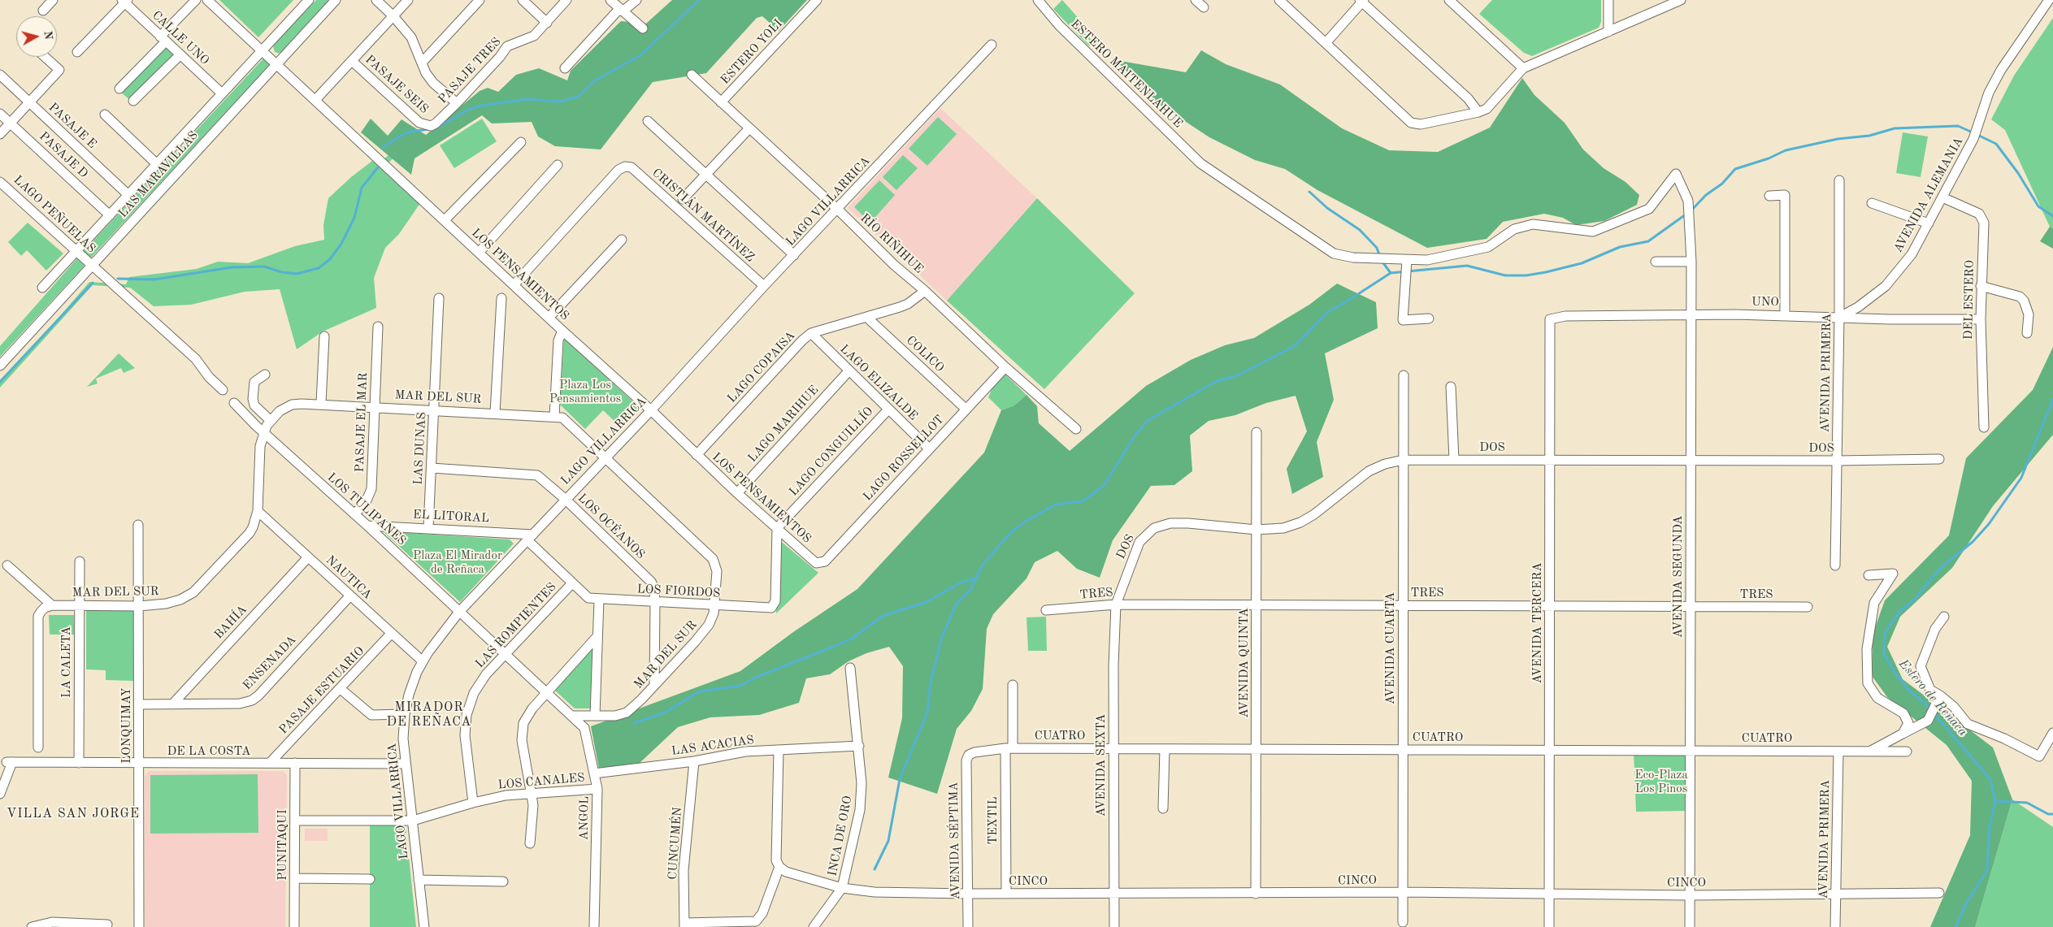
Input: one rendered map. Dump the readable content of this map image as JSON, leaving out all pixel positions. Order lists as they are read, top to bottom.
{
  "streets": {
    "street": [
      "CALLE UNO",
      "ESTERO YOLI",
      "PASAJE TRES",
      "ESTERO MAITENLAHUE",
      "PASAJE SEIS",
      "PASAJE E",
      "PASAJE D",
      "LAS MARAVILLAS",
      "AVENIDA ALEMANIA",
      "LAGO VILLARRICA",
      "LAGO PEÑUELAS",
      "CRISTIÁN MARTÍNEZ",
      "RÍO RIÑIHUE",
      "LOS PENSAMIENTOS",
      "DEL ESTERO",
      "UNO",
      "COLICO",
      "LAGO COPAISA",
      "AVENIDA PRIMERA",
      "LAGO ELIZALDE",
      "MAR DEL SUR",
      "PASAJE EL MAR",
      "LAGO MARIHUE",
      "DOS",
      "LAS DUNAS",
      "LAGO CONGUILLÍO",
      "LAGO ROSSELLOT",
      "LOS TULIPANES",
      "EL LITORAL",
      "LOS OCÉANOS",
      "AVENIDA SEGUNDA",
      "NAUTICA",
      "LOS FIORDOS",
      "TRES",
      "BAHÍA",
      "AVENIDA TERCERA",
      "LAS ROMPIENTES",
      "AVENIDA CUARTA",
      "LA CALETA",
      "ENSENADA",
      "AVENIDA QUINTA",
      "PASAJE ESTUARIO",
      "LONQUIMAY",
      "CUATRO",
      "LAS ACACIAS",
      "DE LA COSTA",
      "AVENIDA SEXTA",
      "LOS CANALES",
      "ANGOL",
      "TEXTIL",
      "INCA DE ORO",
      "AVENIDA SÉPTIMA",
      "CUNCUMÉN",
      "PUNITAQUI",
      "CINCO"
    ]
  },
  "crossings": [
    ["CALLE UNO", "LAS MARAVILLAS"],
    ["ESTERO YOLI", "RÍO RIÑIHUE"],
    ["PASAJE TRES", "PASAJE SEIS"],
    ["ESTERO MAITENLAHUE", "AVENIDA SEGUNDA"],
    ["PASAJE E", "LAS MARAVILLAS"],
    ["PASAJE D", "LAS MARAVILLAS"],
    ["LAS MARAVILLAS", "LAGO PEÑUELAS"],
    ["LAS MARAVILLAS", "LOS PENSAMIENTOS"],
    ["AVENIDA ALEMANIA", "DEL ESTERO"],
    ["AVENIDA ALEMANIA", "UNO"],
    ["AVENIDA ALEMANIA", "AVENIDA PRIMERA"],
    ["LAGO VILLARRICA", "CRISTIÁN MARTÍNEZ"],
    ["LAGO VILLARRICA", "RÍO RIÑIHUE"],
    ["LAGO VILLARRICA", "LOS PENSAMIENTOS"],
    ["LAGO VILLARRICA", "MAR DEL SUR"],
    ["LAGO VILLARRICA", "LOS TULIPANES"],
    ["LAGO VILLARRICA", "EL LITORAL"],
    ["LAGO VILLARRICA", "LOS OCÉANOS"],
    ["LAGO VILLARRICA", "NAUTICA"],
    ["LAGO VILLARRICA", "LOS FIORDOS"],
    ["LAGO VILLARRICA", "DE LA COSTA"],
    ["LAGO VILLARRICA", "LOS CANALES"],
    ["CRISTIÁN MARTÍNEZ", "LOS PENSAMIENTOS"],
    ["RÍO RIÑIHUE", "LAGO COPAISA"],
    ["RÍO RIÑIHUE", "LAGO ROSSELLOT"],
    ["LOS PENSAMIENTOS", "LAGO COPAISA"],
    ["LOS PENSAMIENTOS", "LAGO MARIHUE"],
    ["LOS PENSAMIENTOS", "LAGO CONGUILLÍO"],
    ["LOS PENSAMIENTOS", "LAGO ROSSELLOT"],
    ["LOS PENSAMIENTOS", "LOS FIORDOS"],
    ["DEL ESTERO", "UNO"],
    ["UNO", "AVENIDA PRIMERA"],
    ["UNO", "AVENIDA SEGUNDA"],
    ["UNO", "AVENIDA TERCERA"],
    ["COLICO", "LAGO COPAISA"],
    ["COLICO", "LAGO ROSSELLOT"],
    ["LAGO COPAISA", "LAGO ELIZALDE"],
    ["AVENIDA PRIMERA", "DOS"],
    ["AVENIDA PRIMERA", "CUATRO"],
    ["AVENIDA PRIMERA", "CINCO"],
    ["LAGO ELIZALDE", "LAGO MARIHUE"],
    ["LAGO ELIZALDE", "LAGO CONGUILLÍO"],
    ["LAGO ELIZALDE", "LAGO ROSSELLOT"],
    ["MAR DEL SUR", "PASAJE EL MAR"],
    ["MAR DEL SUR", "LAS DUNAS"],
    ["MAR DEL SUR", "LOS TULIPANES"],
    ["MAR DEL SUR", "LOS OCÉANOS"],
    ["MAR DEL SUR", "NAUTICA"],
    ["MAR DEL SUR", "LOS FIORDOS"],
    ["MAR DEL SUR", "LA CALETA"],
    ["MAR DEL SUR", "LONQUIMAY"],
    ["MAR DEL SUR", "ANGOL"],
    ["PASAJE EL MAR", "LOS TULIPANES"],
    ["DOS", "AVENIDA SEGUNDA"],
    ["DOS", "TRES"],
    ["DOS", "AVENIDA TERCERA"],
    ["DOS", "AVENIDA CUARTA"],
    ["DOS", "AVENIDA QUINTA"],
    ["DOS", "AVENIDA SEXTA"],
    ["LAS DUNAS", "EL LITORAL"],
    ["LAS DUNAS", "LOS OCÉANOS"],
    ["LAGO CONGUILLÍO", "LOS FIORDOS"],
    ["LOS TULIPANES", "EL LITORAL"],
    ["LOS TULIPANES", "LAS ROMPIENTES"],
    ["LOS TULIPANES", "ANGOL"],
    ["EL LITORAL", "LOS FIORDOS"],
    ["LOS OCÉANOS", "LOS FIORDOS"],
    ["AVENIDA SEGUNDA", "TRES"],
    ["AVENIDA SEGUNDA", "CUATRO"],
    ["AVENIDA SEGUNDA", "CINCO"],
    ["NAUTICA", "BAHÍA"],
    ["NAUTICA", "ENSENADA"],
    ["NAUTICA", "PASAJE ESTUARIO"],
    ["LOS FIORDOS", "LAS ROMPIENTES"],
    ["TRES", "AVENIDA TERCERA"],
    ["TRES", "AVENIDA CUARTA"],
    ["TRES", "AVENIDA QUINTA"],
    ["TRES", "AVENIDA SEXTA"],
    ["BAHÍA", "ENSENADA"],
    ["AVENIDA TERCERA", "CUATRO"],
    ["AVENIDA TERCERA", "CINCO"],
    ["LAS ROMPIENTES", "LOS CANALES"],
    ["AVENIDA CUARTA", "CUATRO"],
    ["AVENIDA CUARTA", "CINCO"],
    ["LA CALETA", "DE LA COSTA"],
    ["ENSENADA", "LONQUIMAY"],
    ["AVENIDA QUINTA", "CUATRO"],
    ["AVENIDA QUINTA", "CINCO"],
    ["PASAJE ESTUARIO", "DE LA COSTA"],
    ["LONQUIMAY", "DE LA COSTA"],
    ["CUATRO", "AVENIDA SEXTA"],
    ["CUATRO", "TEXTIL"],
    ["CUATRO", "AVENIDA SÉPTIMA"],
    ["LAS ACACIAS", "ANGOL"],
    ["LAS ACACIAS", "INCA DE ORO"],
    ["LAS ACACIAS", "CUNCUMÉN"],
    ["DE LA COSTA", "PUNITAQUI"],
    ["AVENIDA SEXTA", "CINCO"],
    ["LOS CANALES", "ANGOL"],
    ["LOS CANALES", "PUNITAQUI"],
    ["TEXTIL", "CINCO"],
    ["INCA DE ORO", "CINCO"],
    ["AVENIDA SÉPTIMA", "CINCO"]
  ],
  "districts": ["MIRADOR DE REÑACA", "VILLA SAN JORGE"],
  "water": ["Estero de Reñaca"],
  "parks": ["Plaza Los Pensamientos", "Plaza El Mirador de Reñaca", "Eco-Plaza Los Pinos"],
  "north": "right"
}
